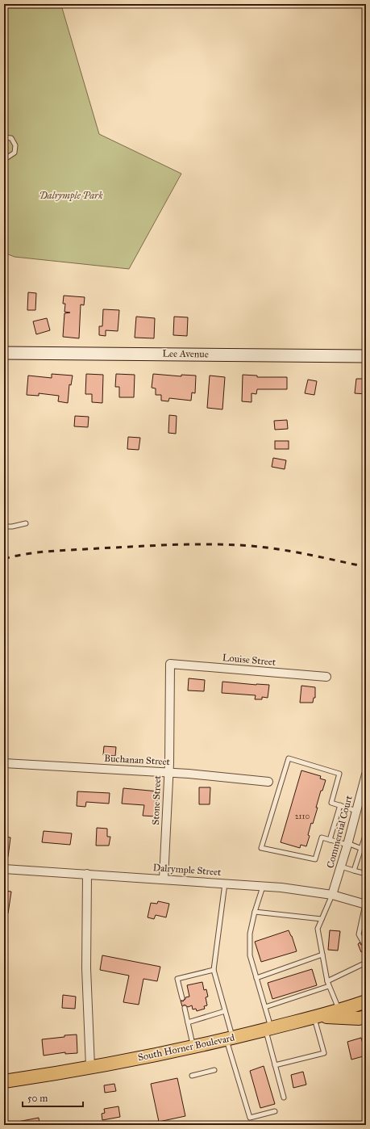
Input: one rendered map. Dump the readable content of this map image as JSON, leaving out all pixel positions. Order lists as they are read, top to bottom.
{
  "streets": {
    "main road": ["South Horner Boulevard"],
    "street": [
      "Lee Avenue",
      "Louise Street",
      "Buchanan Street",
      "Stone Street",
      "Commercial Court",
      "Dalrymple Street"
    ]
  },
  "crossings": [
    ["Louise Street", "Stone Street"],
    ["Buchanan Street", "Stone Street"],
    ["Stone Street", "Dalrymple Street"],
    ["Commercial Court", "Dalrymple Street"]
  ],
  "parks": ["Dalrymple Park"],
  "house_numbers": ["2110"],
  "scale_bar": "50 m"
}
